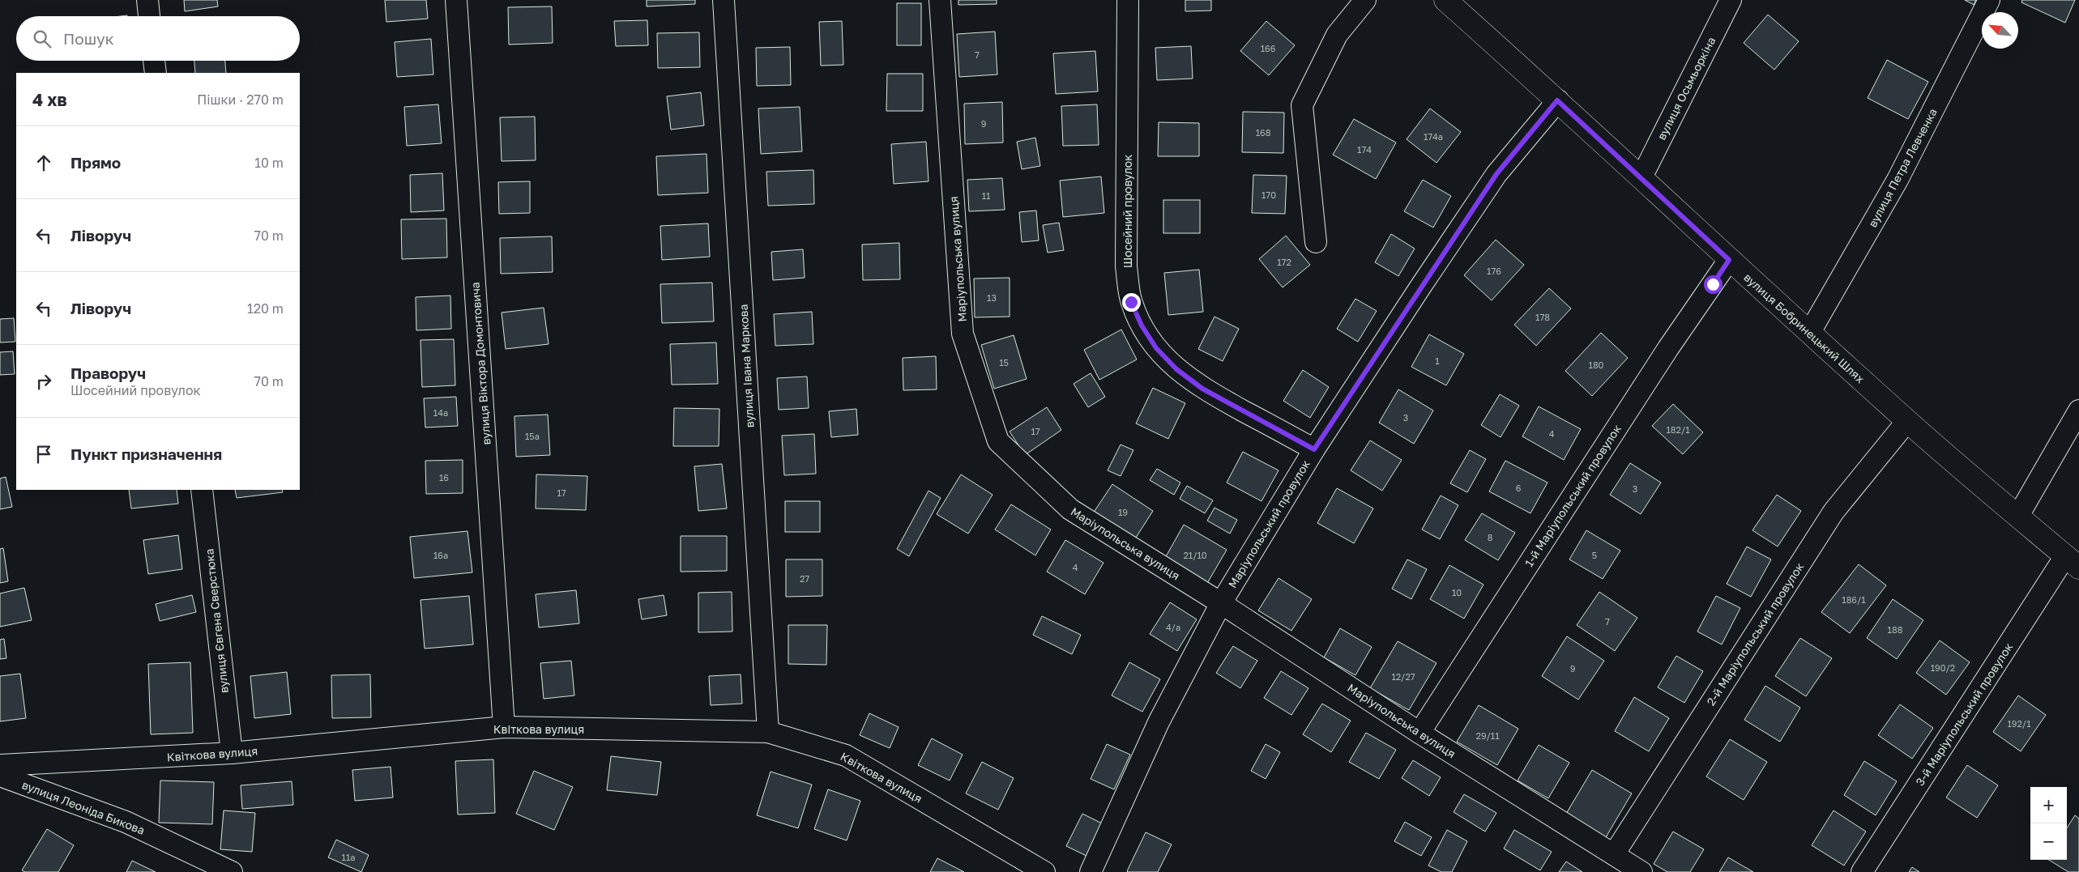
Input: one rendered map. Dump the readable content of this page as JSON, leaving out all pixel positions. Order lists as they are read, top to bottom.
{
  "streets": {
    "main road": ["вулиця Бобринецький Шлях"],
    "street": [
      "вулиця Осьмьоркіна",
      "вулиця Петра Левченка",
      "Шосейний провулок",
      "Маріупольська вулиця",
      "вулиця Віктора Домонтовича",
      "вулиця Івана Маркова",
      "1-й Маріупольський провулок",
      "Маріупольський провулок",
      "вулиця Євгена Сверстюка",
      "2-й Маріупольський провулок",
      "3-й Маріупольський провулок",
      "Квіткова вулиця",
      "вулиця Леоніда Бикова"
    ]
  },
  "crossings": [
    ["вулиця Осьмьоркіна", "вулиця Бобринецький Шлях"],
    ["вулиця Петра Левченка", "вулиця Бобринецький Шлях"],
    ["Шосейний провулок", "Маріупольський провулок"],
    ["Маріупольська вулиця", "1-й Маріупольський провулок"],
    ["Маріупольська вулиця", "Маріупольський провулок"],
    ["Маріупольська вулиця", "2-й Маріупольський провулок"],
    ["вулиця Бобринецький Шлях", "1-й Маріупольський провулок"],
    ["вулиця Бобринецький Шлях", "Маріупольський провулок"],
    ["вулиця Бобринецький Шлях", "2-й Маріупольський провулок"],
    ["вулиця Бобринецький Шлях", "3-й Маріупольський провулок"],
    ["вулиця Віктора Домонтовича", "Квіткова вулиця"],
    ["вулиця Івана Маркова", "Квіткова вулиця"],
    ["вулиця Євгена Сверстюка", "Квіткова вулиця"]
  ],
  "house_numbers": [
    "166",
    "7",
    "9",
    "168",
    "174а",
    "174",
    "170",
    "11",
    "172",
    "176",
    "13",
    "178",
    "1",
    "15",
    "180",
    "14а",
    "3",
    "182/1",
    "17",
    "4",
    "15а",
    "16",
    "6",
    "3",
    "17",
    "19",
    "8",
    "16а",
    "21/10",
    "5",
    "4",
    "27",
    "10",
    "186/1",
    "7",
    "4/а",
    "188",
    "190/2",
    "9",
    "12/27",
    "192/1",
    "29/11",
    "11а"
  ],
  "north": "top left",
  "page": {
    "search": "Пошук",
    "heading": ["4 хв", "Пішки · 270 m"],
    "list": [
      ["Прямо", "10 m"],
      ["Ліворуч", "70 m"],
      ["Ліворуч", "120 m"],
      ["Праворуч", "Шосейний провулок", "70 m"],
      "Пункт призначення"
    ],
    "map_buttons": ["+", "−"]
  }
}
